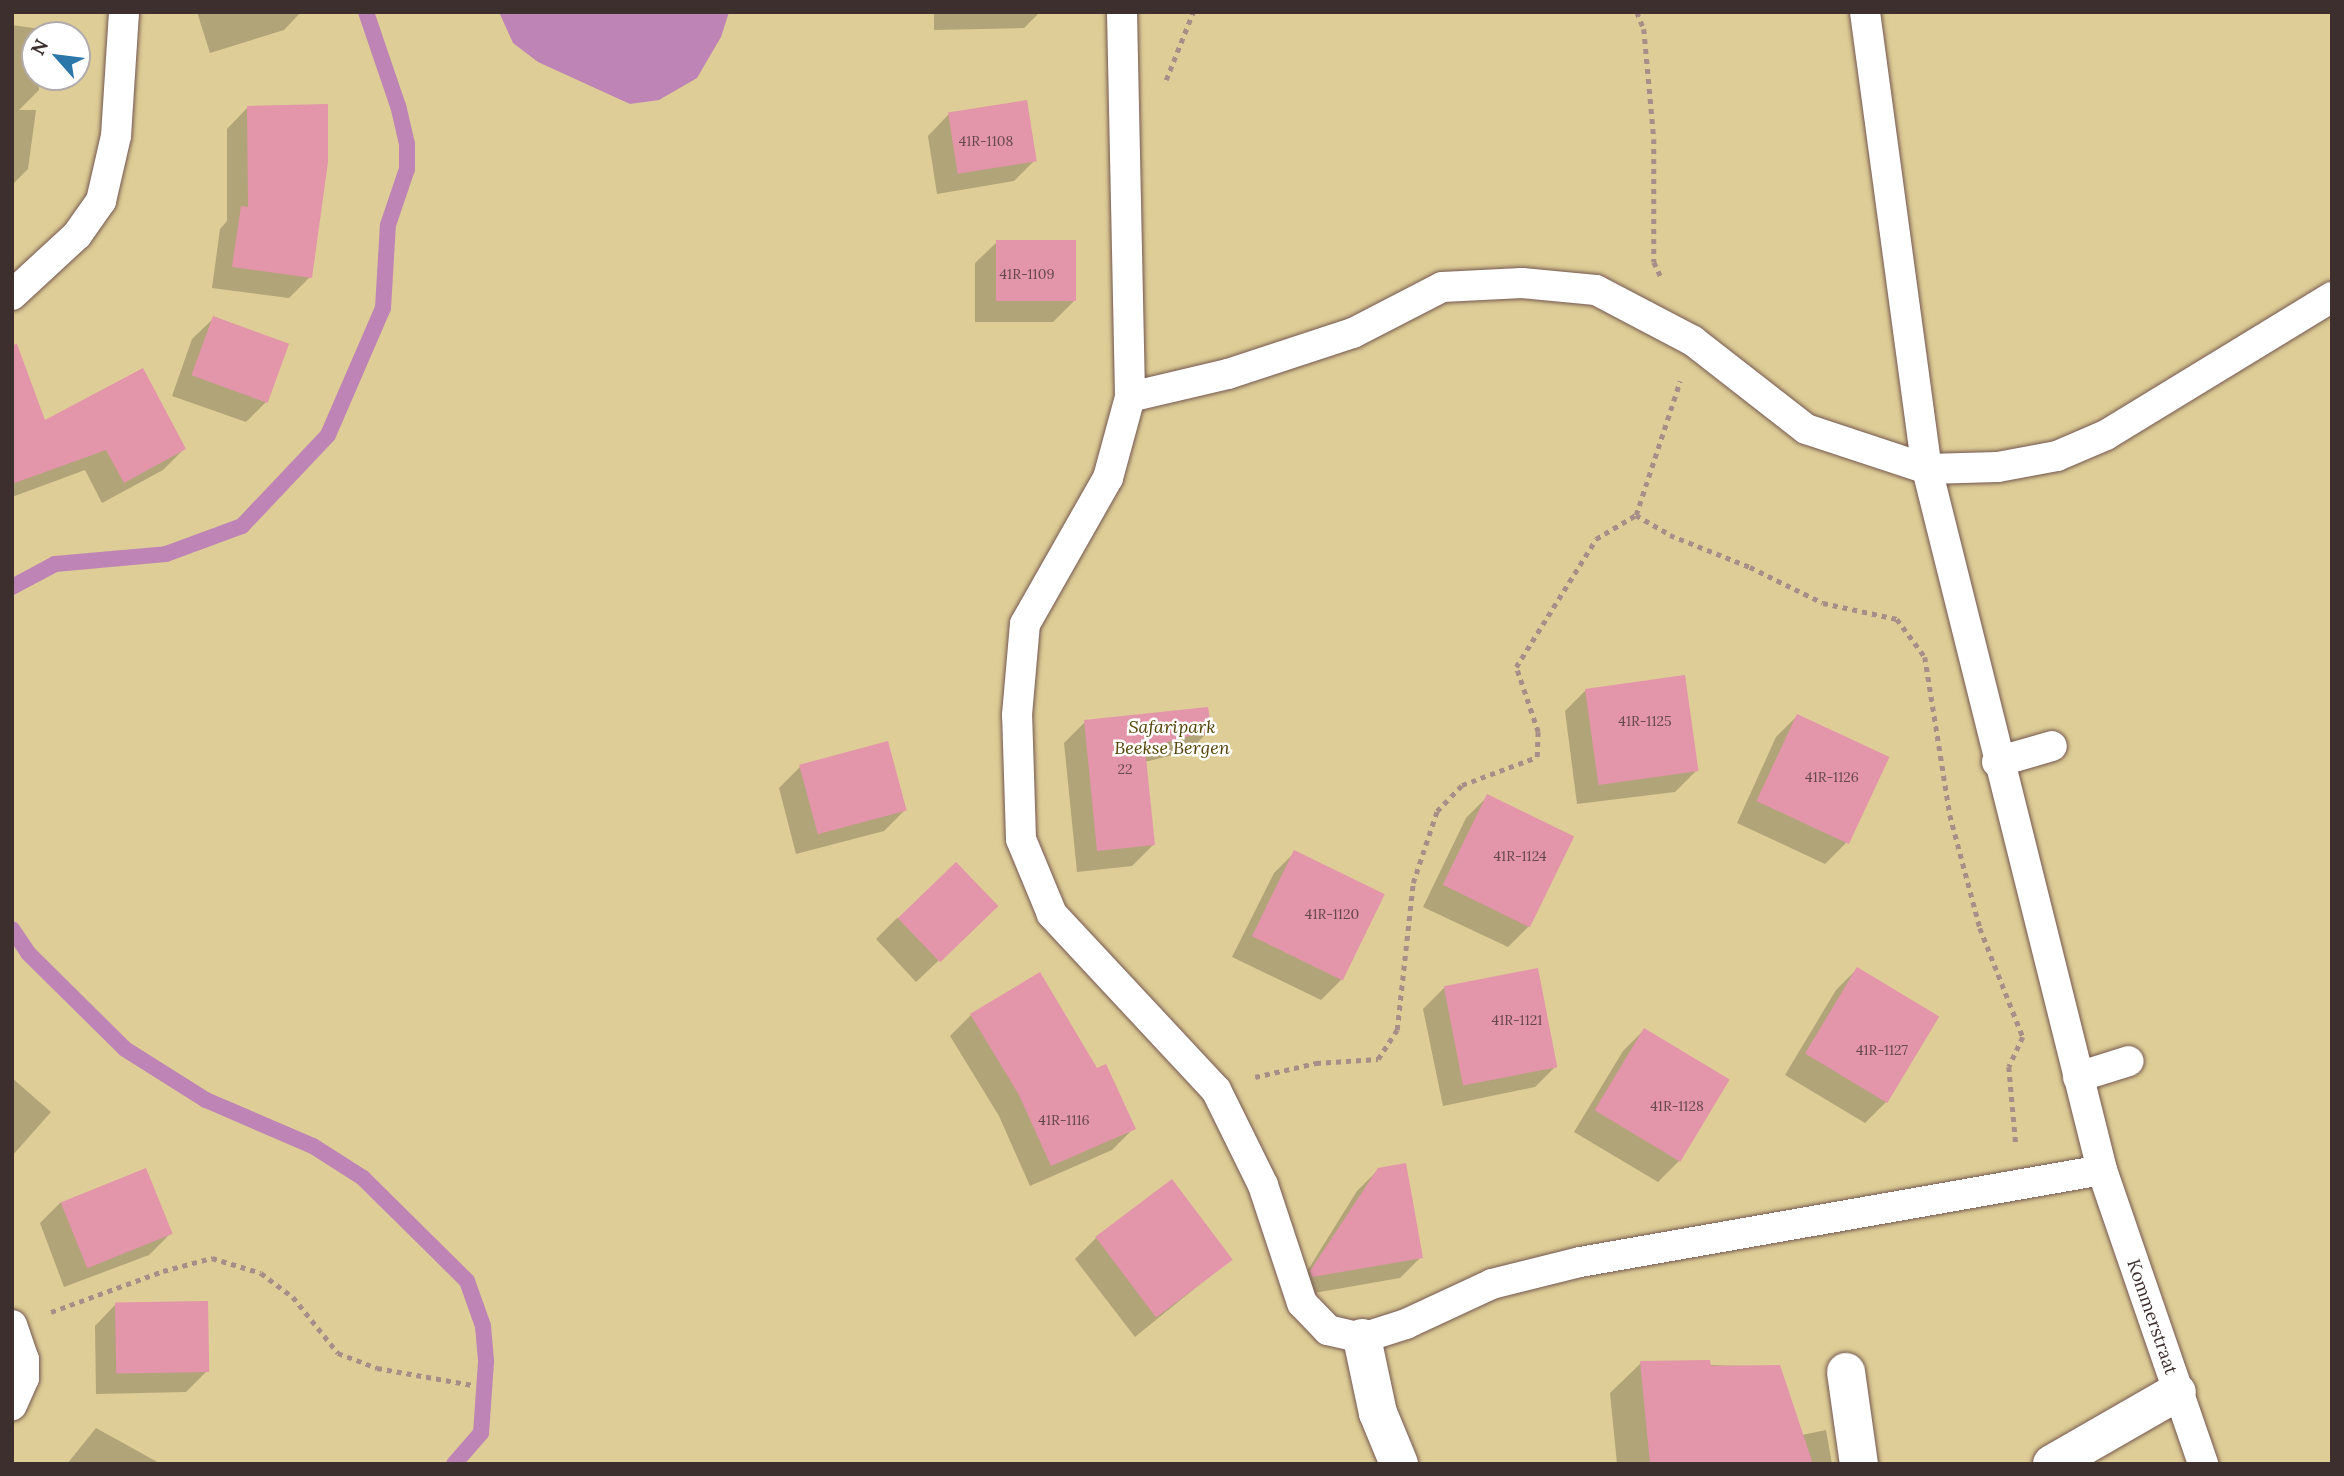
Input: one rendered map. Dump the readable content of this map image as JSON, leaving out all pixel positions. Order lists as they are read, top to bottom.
{
  "streets": {
    "lane": ["Kommerstraat"]
  },
  "parks": ["Safaripark Beekse Bergen"],
  "house_numbers": [
    "41R-1108",
    "41R-1109",
    "41R-1125",
    "22",
    "41R-1126",
    "41R-1124",
    "41R-1120",
    "41R-1121",
    "41R-1127",
    "41R-1128",
    "41R-1116"
  ],
  "north": "top left"
}
